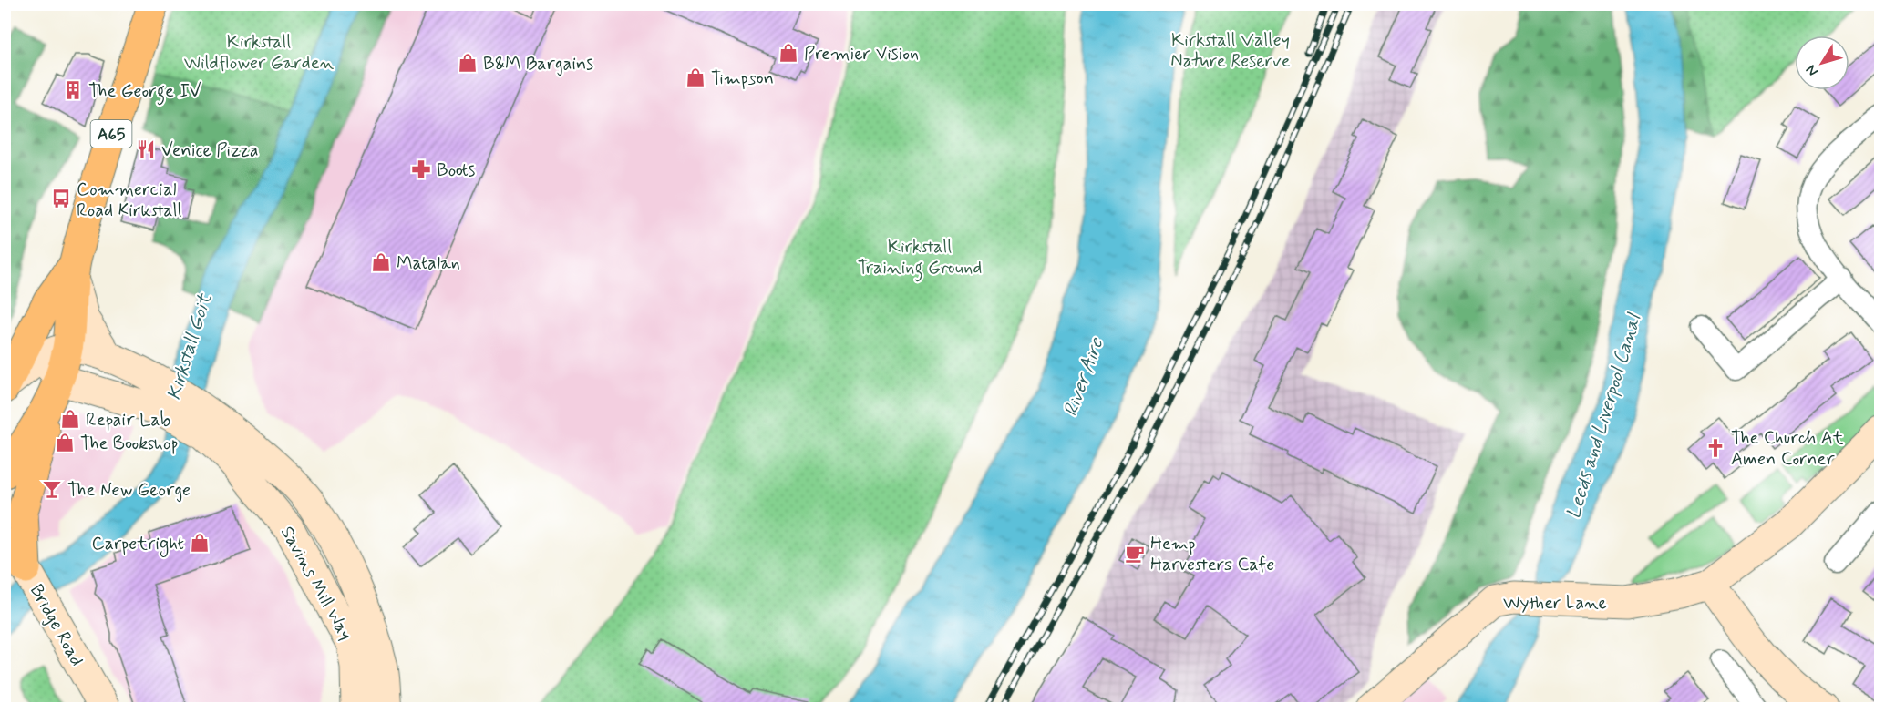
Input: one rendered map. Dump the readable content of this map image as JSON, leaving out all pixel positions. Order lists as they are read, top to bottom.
{
  "streets": {
    "main road": ["A65"],
    "street": ["Savins Mill Way", "Wyther Lane", "Bridge Road"]
  },
  "crossings": [
    ["A65", "Savins Mill Way"]
  ],
  "water": ["Kirkstall Goit", "River Aire", "Leeds and Liverpool Canal"],
  "parks": ["Kirkstall Valley Nature Reserve", "Kirkstall Wildflower Garden", "Kirkstall Training Ground"],
  "places": {
    "shop": [
      "Premier Vision",
      "B&M Bargains",
      "Timpson",
      "Matalan",
      "Repair Lab",
      "The Bookshop",
      "Carpetright"
    ],
    "building": ["The George IV"],
    "restaurant": ["Venice Pizza"],
    "pharmacy": ["Boots"],
    "bus stop": ["Commercial Road Kirkstall"],
    "church": ["The Church At Amen Corner"],
    "bar": ["The New George"],
    "cafe": ["Hemp Harvesters Cafe"]
  },
  "north": "bottom left"
}
